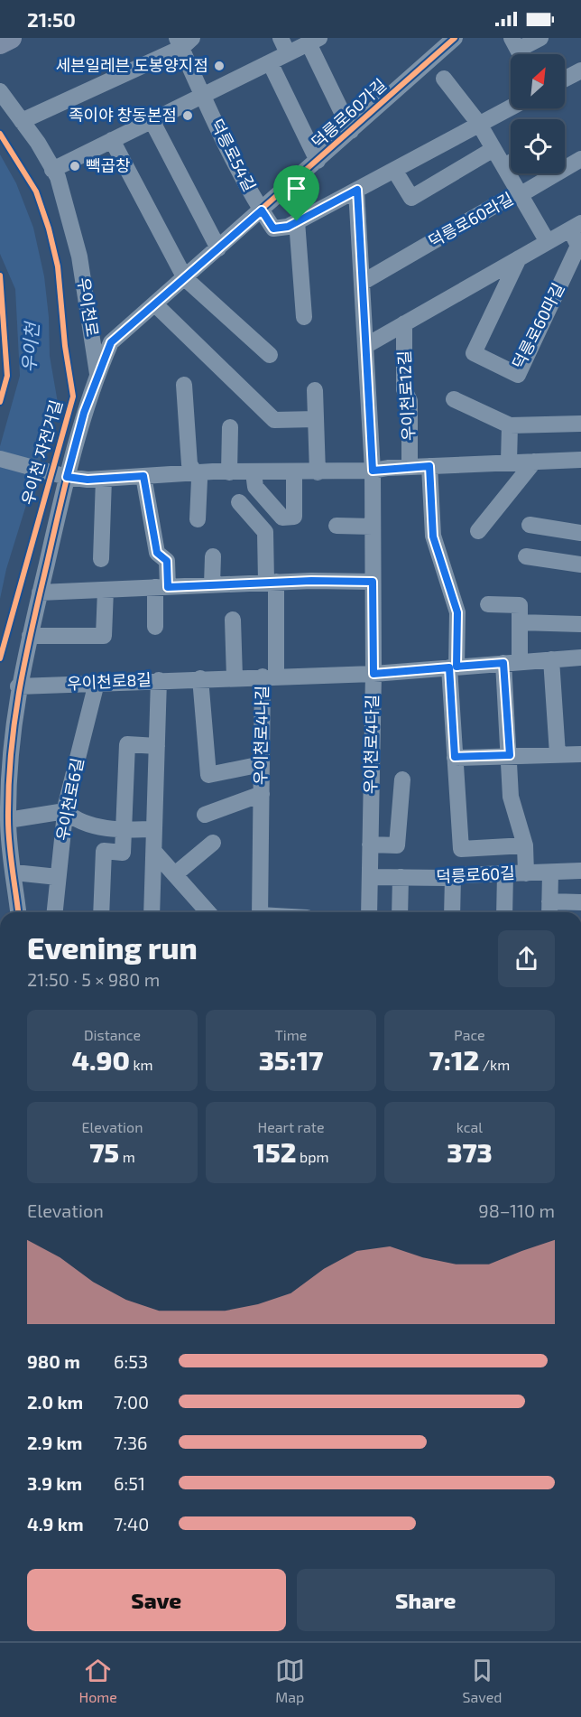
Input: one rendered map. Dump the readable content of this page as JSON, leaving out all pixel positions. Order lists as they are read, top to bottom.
{
  "streets": {
    "street": [
      "덕릉로60가길",
      "덕릉로54길",
      "덕릉로60라길",
      "우이천로",
      "덕릉로60마길",
      "우이천로12길",
      "우이천로8길",
      "우이천로4나길",
      "우이천로4다길",
      "우이천로6길",
      "덕릉로60길"
    ],
    "cycle path": ["우이천 자전거길"]
  },
  "crossings": [
    ["덕릉로60가길", "덕릉로54길"],
    ["덕릉로54길", "우이천로"],
    ["덕릉로60라길", "우이천로4다길"],
    ["우이천로", "우이천로8길"],
    ["덕릉로60마길", "우이천로12길"],
    ["덕릉로60마길", "우이천로4다길"],
    ["우이천로8길", "우이천로4나길"],
    ["우이천로8길", "우이천로4다길"],
    ["우이천로8길", "우이천로6길"],
    ["우이천로4다길", "덕릉로60길"]
  ],
  "water": ["우이천"],
  "places": ["세븐일레븐 도봉양지점", "족이야 창동본점", "빽곱창"],
  "north": "top right",
  "page": {
    "status": "21:50",
    "heading": ["Evening run", "21:50 · 5 × 980 m"],
    "stats": [
      ["Distance", "4.90 km"],
      ["Time", "35:17"],
      ["Pace", "7:12 /km"],
      ["Elevation", "75 m"],
      ["Heart rate", "152 bpm"],
      ["kcal", "373"]
    ],
    "chart": ["Elevation", "98–110 m"],
    "list": [
      {
        "name": "980 m",
        "note": "6:53"
      },
      {
        "name": "2.0 km",
        "note": "7:00"
      },
      {
        "name": "2.9 km",
        "note": "7:36"
      },
      {
        "name": "3.9 km",
        "note": "6:51"
      },
      {
        "name": "4.9 km",
        "note": "7:40"
      }
    ],
    "buttons": ["Save", "Share"],
    "tabs": ["Home", "Map", "Saved"]
  }
}
